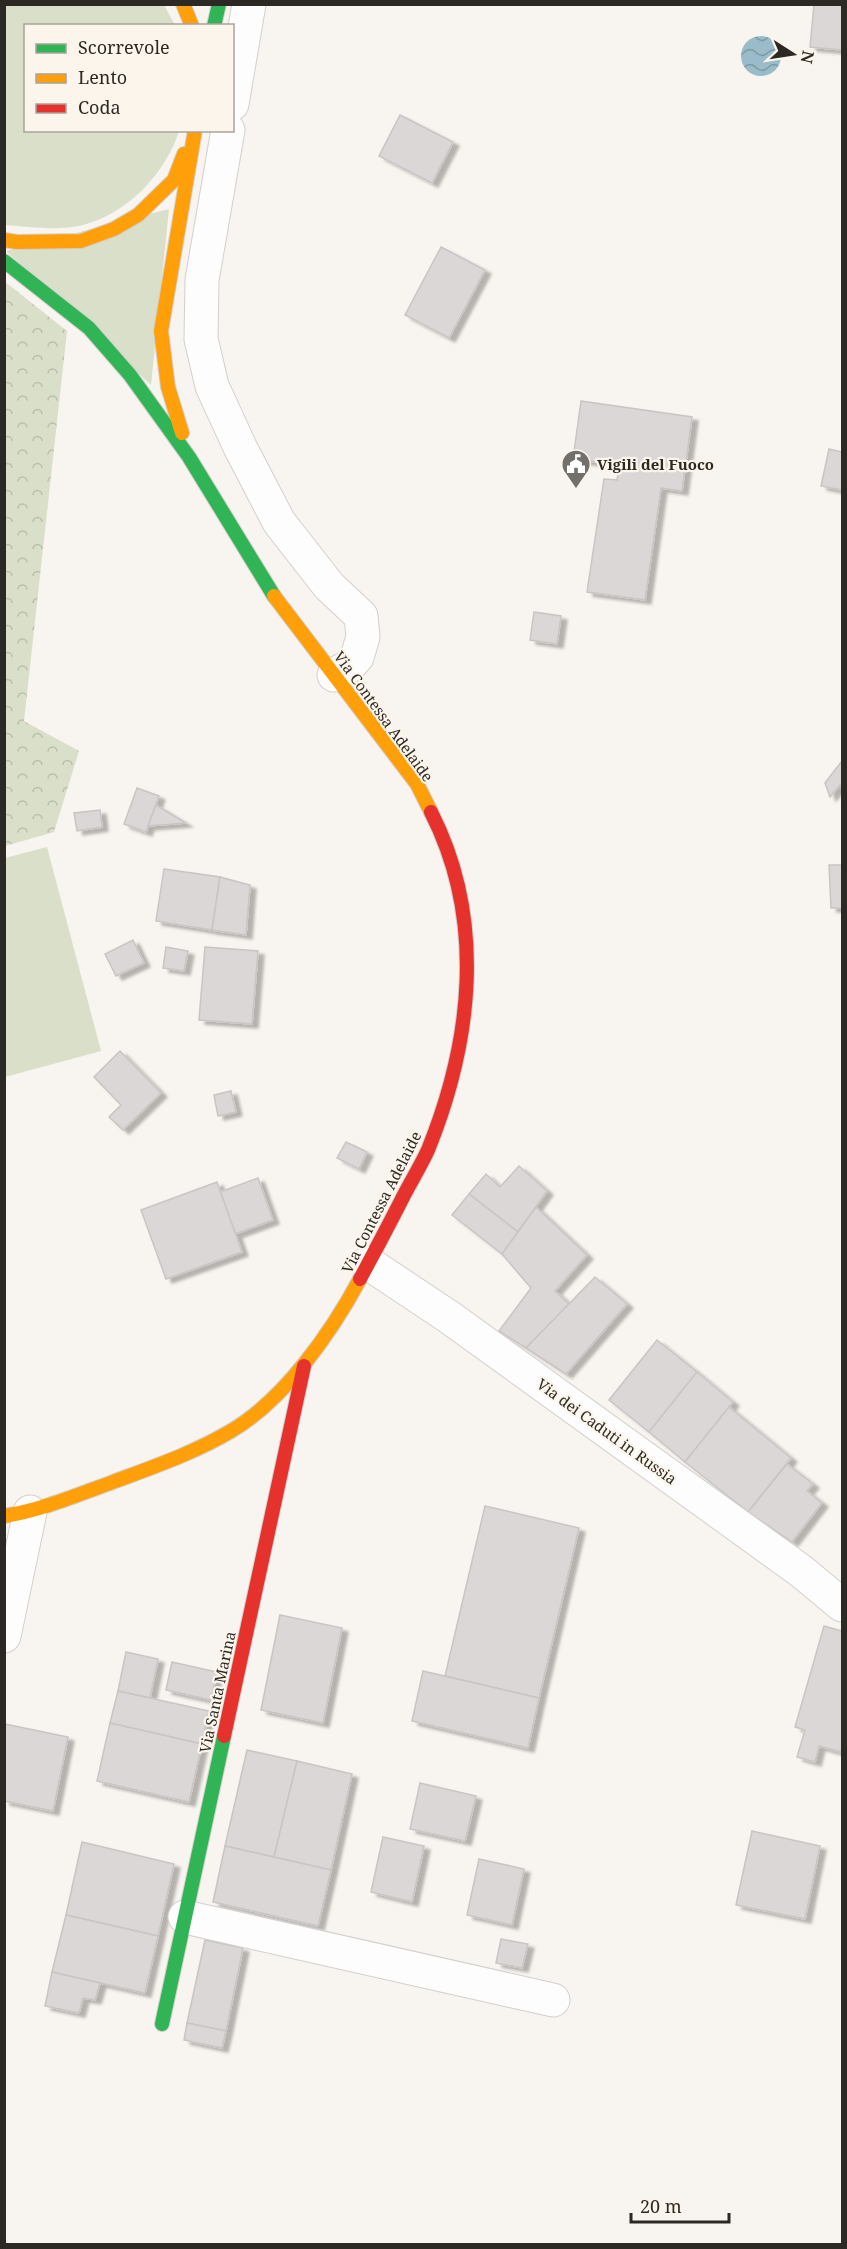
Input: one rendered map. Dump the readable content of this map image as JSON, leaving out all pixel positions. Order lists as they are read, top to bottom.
{
  "streets": {
    "street": ["Via Contessa Adelaide", "Via dei Caduti in Russia", "Via Santa Marina"]
  },
  "crossings": [
    ["Via Contessa Adelaide", "Via dei Caduti in Russia"],
    ["Via Contessa Adelaide", "Via Santa Marina"]
  ],
  "places": {
    "public building": ["Vigili del Fuoco"]
  },
  "legend": ["Scorrevole", "Lento", "Coda"],
  "scale_bar": "20 m",
  "north": "right"
}
